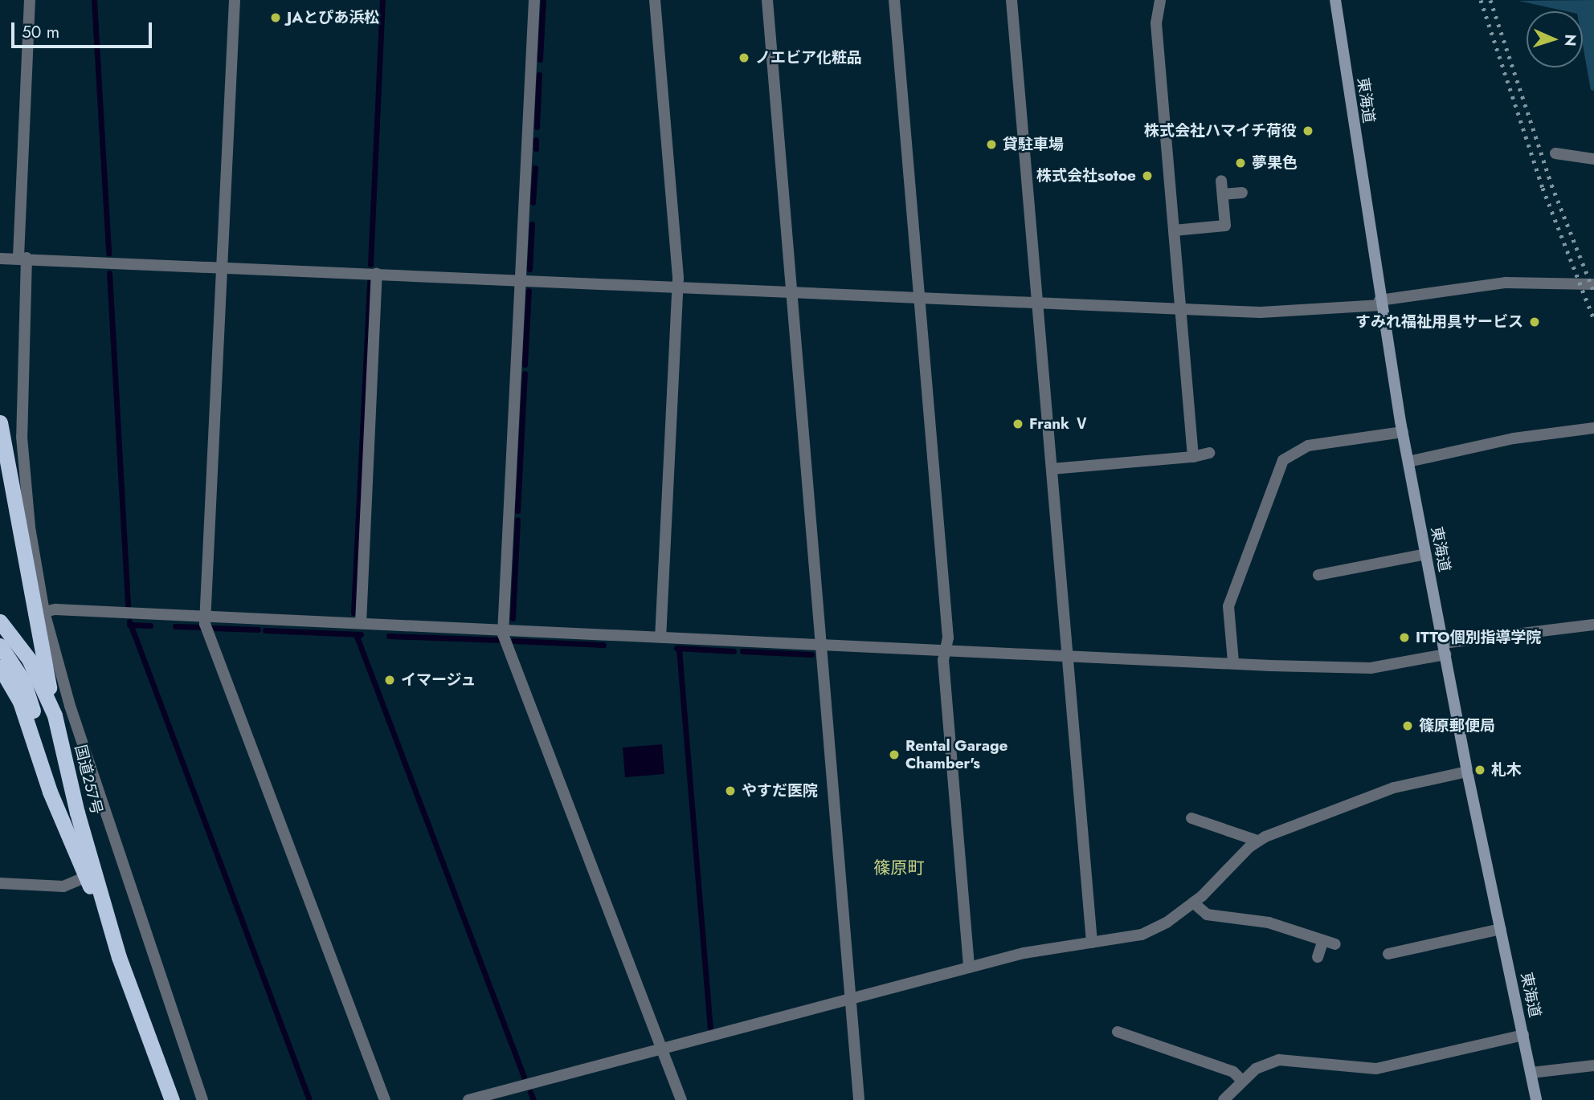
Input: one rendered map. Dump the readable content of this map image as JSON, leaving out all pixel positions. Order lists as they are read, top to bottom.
{
  "streets": {
    "highway": ["国道257号"],
    "main road": ["東海道"]
  },
  "districts": ["篠原町"],
  "places": [
    "JAとぴあ浜松",
    "ノエビア化粧品",
    "株式会社ハマイチ荷役",
    "貸駐車場",
    "夢果色",
    "株式会社sotoe",
    "すみれ福祉用具サービス",
    "Frank Ⅴ",
    "ITTO個別指導学院",
    "イマージュ",
    "篠原郵便局",
    "Rental Garage Chamber's",
    "札木",
    "やすだ医院"
  ],
  "scale_bar": "50 m",
  "north": "right"
}
